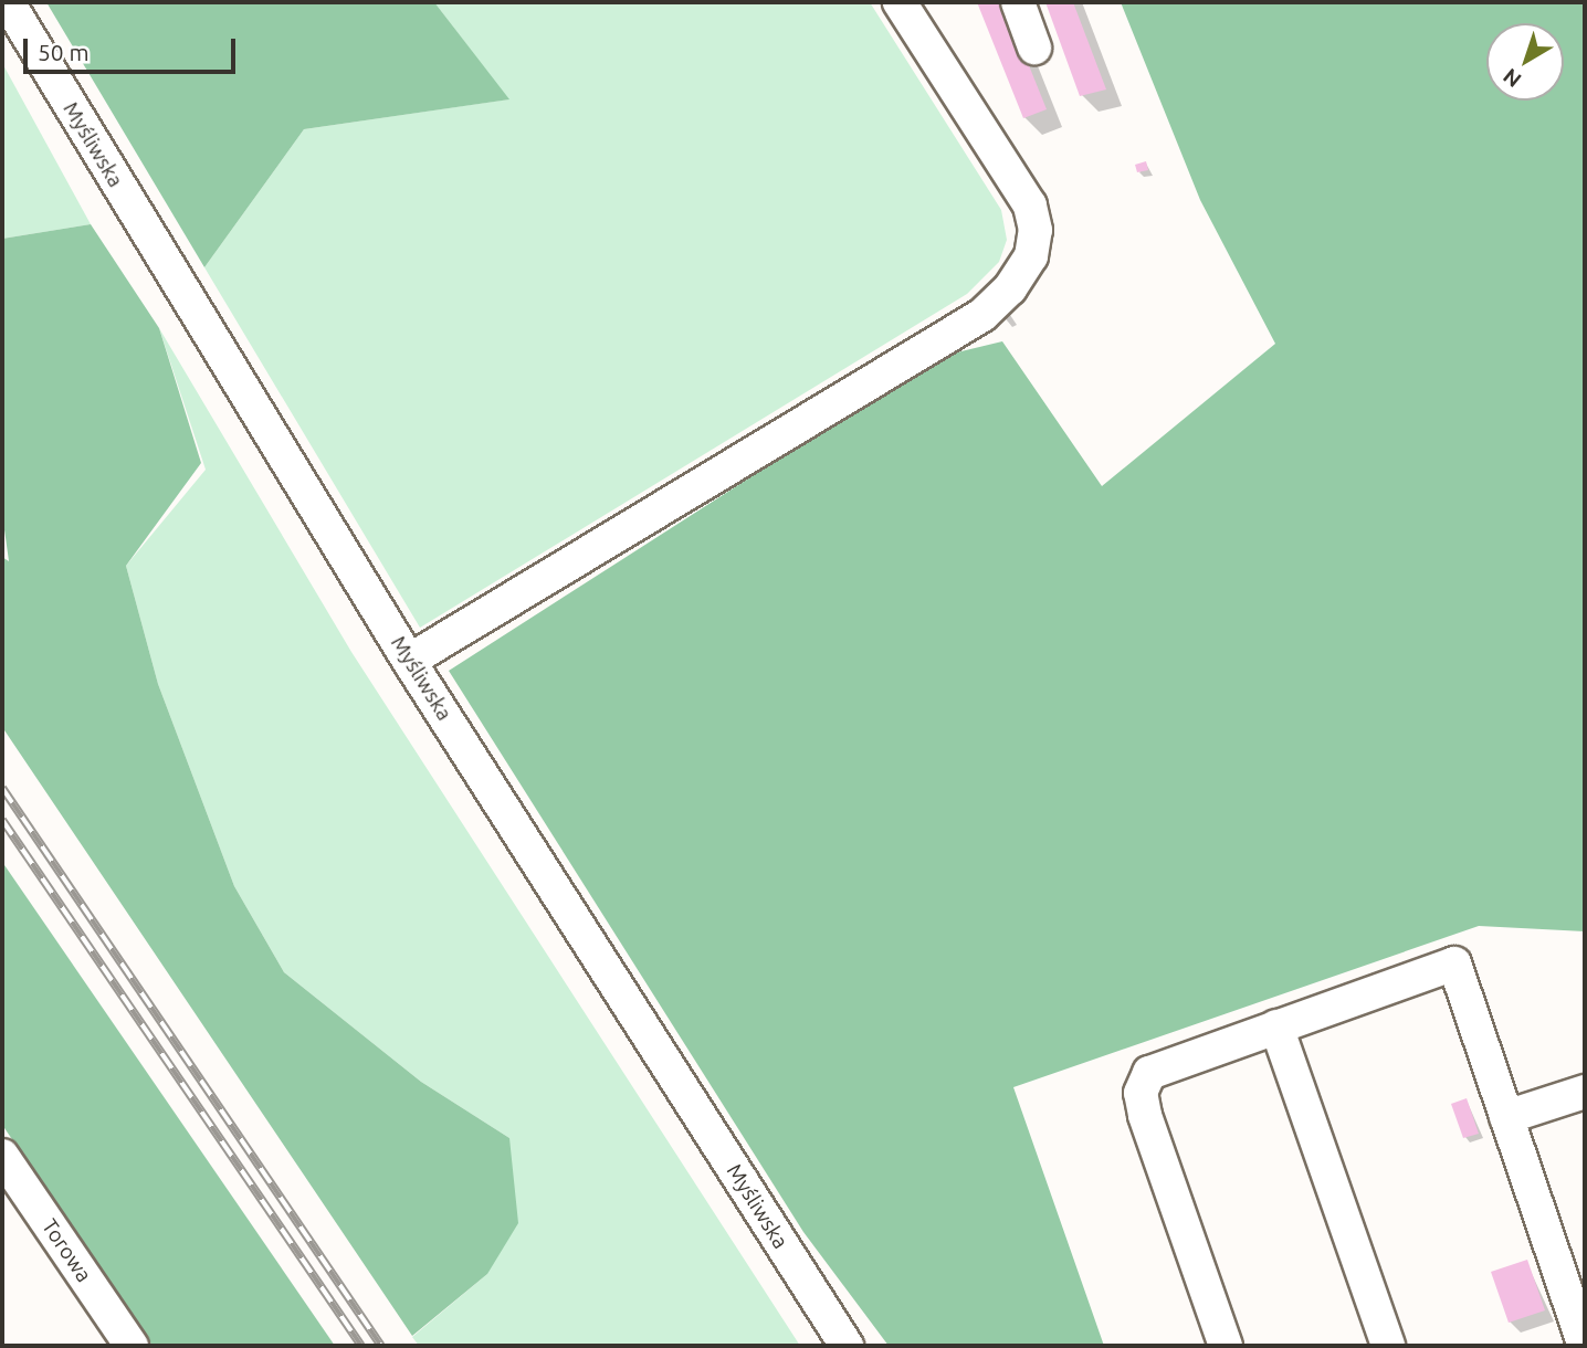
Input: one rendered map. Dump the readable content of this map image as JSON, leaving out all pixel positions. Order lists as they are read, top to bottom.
{
  "streets": {
    "street": ["Myśliwska", "Torowa"]
  },
  "scale_bar": "50 m",
  "north": "bottom left"
}
